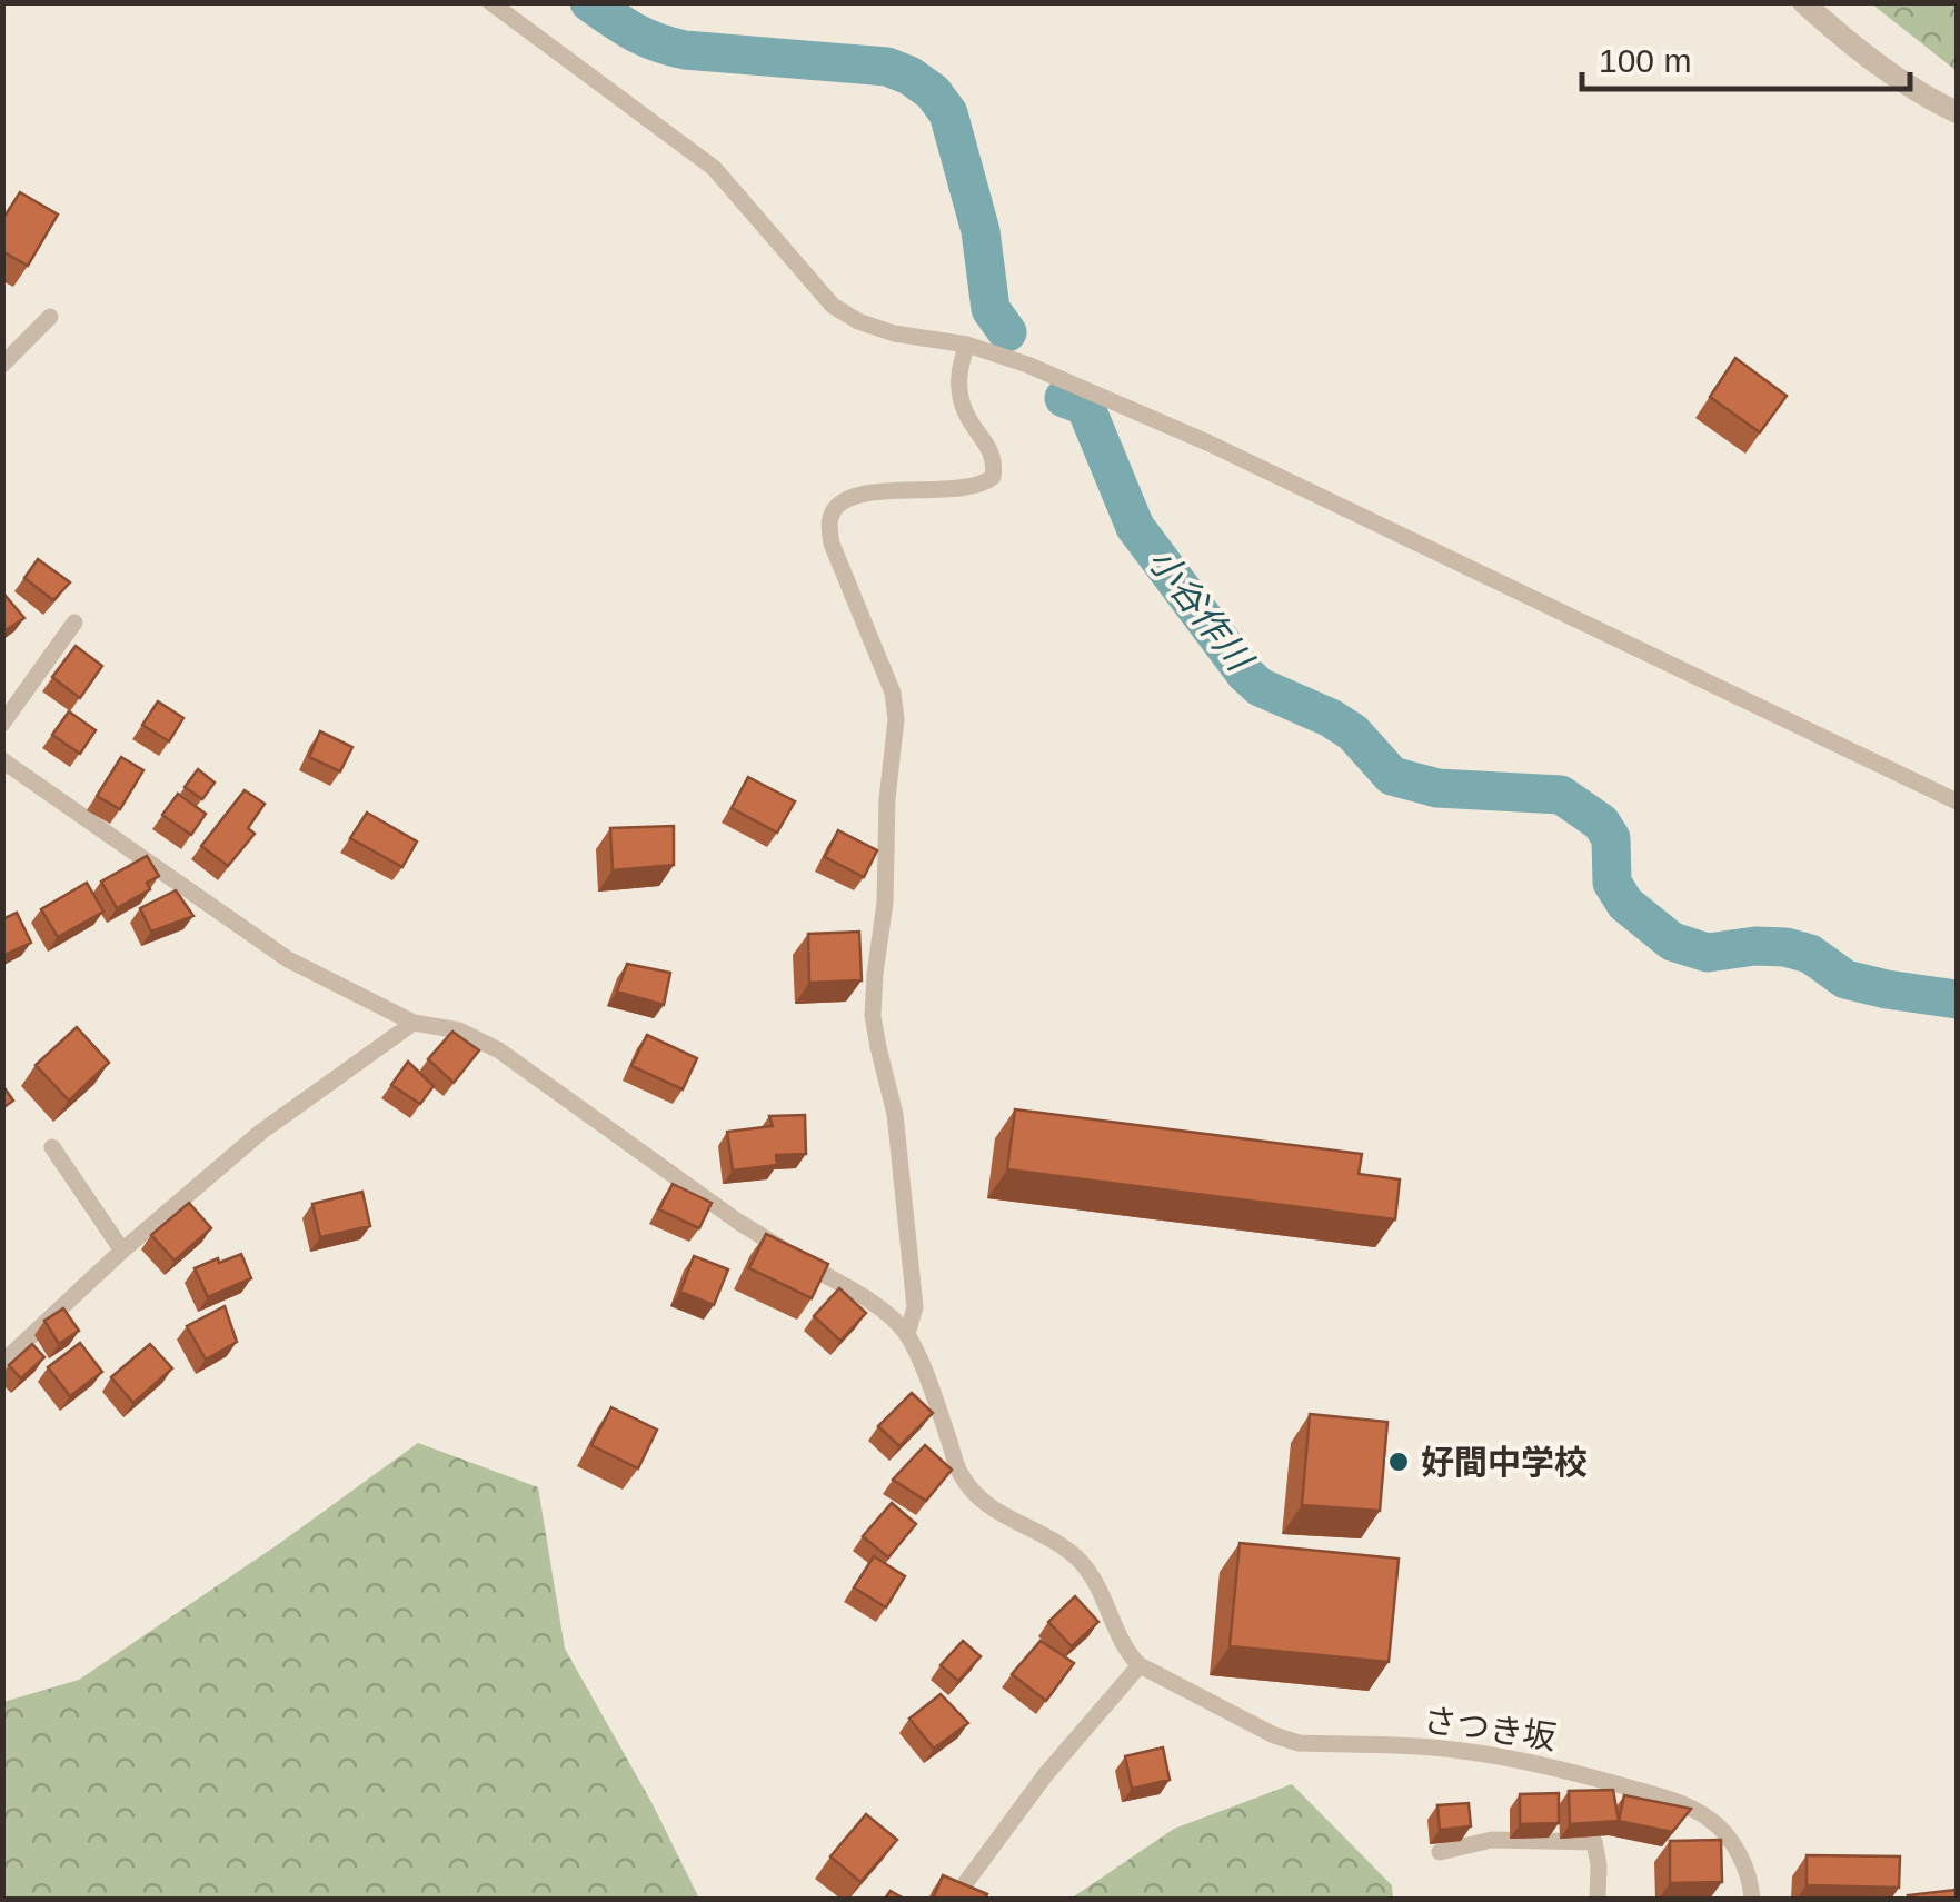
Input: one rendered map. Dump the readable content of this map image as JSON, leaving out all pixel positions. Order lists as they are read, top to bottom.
{
  "streets": {
    "street": ["さつき坂"]
  },
  "water": ["小谷作川"],
  "places": ["好間中学校"],
  "scale_bar": "100 m"
}
